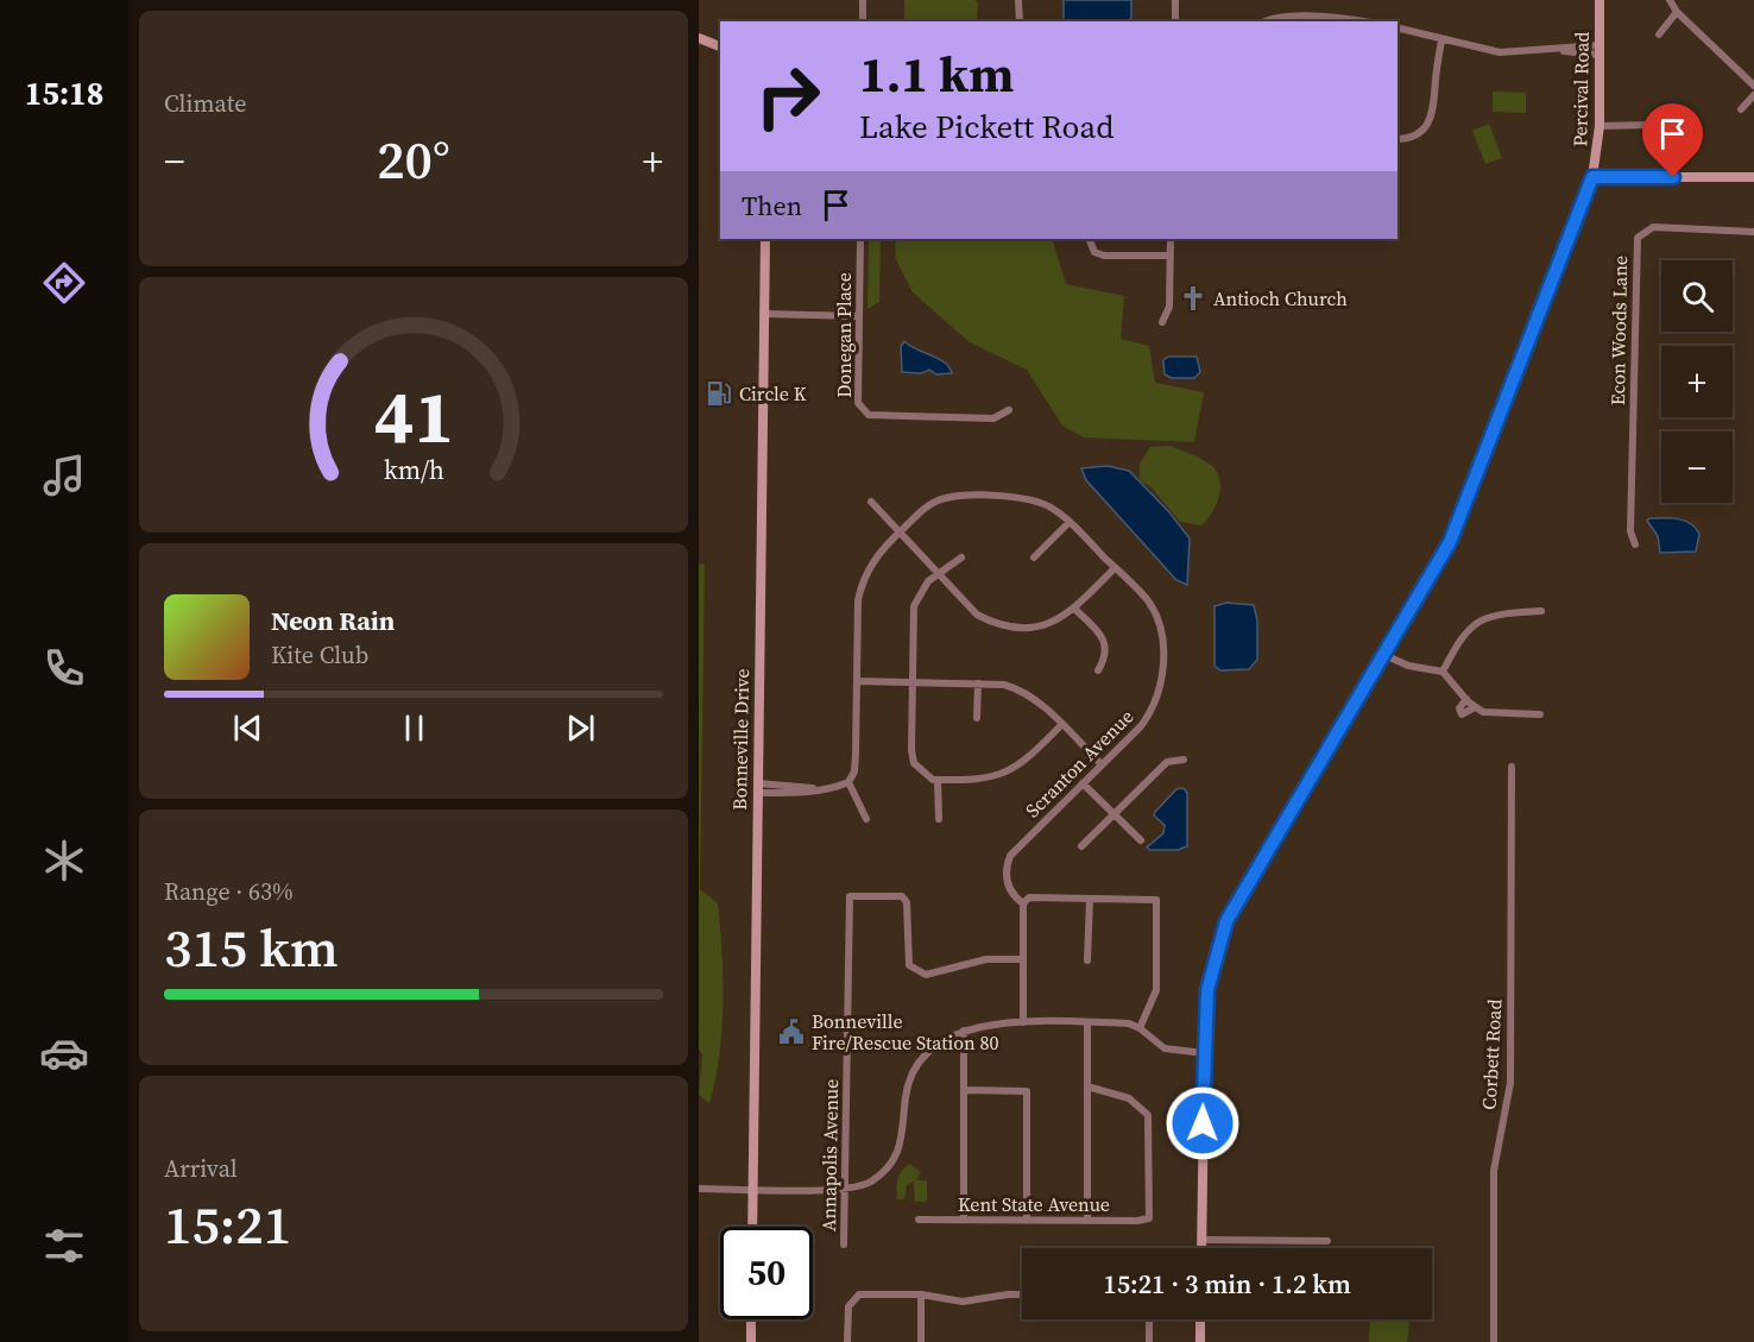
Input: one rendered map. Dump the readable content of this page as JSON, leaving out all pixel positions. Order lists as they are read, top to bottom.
{
  "streets": {
    "main road": ["Percival Road", "Bonneville Drive"],
    "street": [
      "Econ Woods Lane",
      "Donegan Place",
      "Scranton Avenue",
      "Corbett Road",
      "Annapolis Avenue",
      "Kent State Avenue"
    ]
  },
  "crossings": [
    ["Scranton Avenue", "Annapolis Avenue"]
  ],
  "places": {
    "church": ["Antioch Church"],
    "fuel station": ["Circle K"],
    "public building": ["Bonneville Fire/Rescue Station 80"]
  },
  "page": {
    "tabs": "15:18",
    "tile": [
      "Climate",
      ["Range · 63%", "315 km"],
      ["Arrival", "15:21"]
    ],
    "turn": ["1.1 km", "Lake Pickett Road"],
    "heat": ["−", "20°", "+"],
    "then": "Then",
    "map_buttons": ["+", "−"],
    "song": ["Neon Rain", "Kite Club"],
    "limit": "50",
    "trip": "15:21 · 3 min · 1.2 km",
    "gauge": ["41", "km/h"]
  }
}
